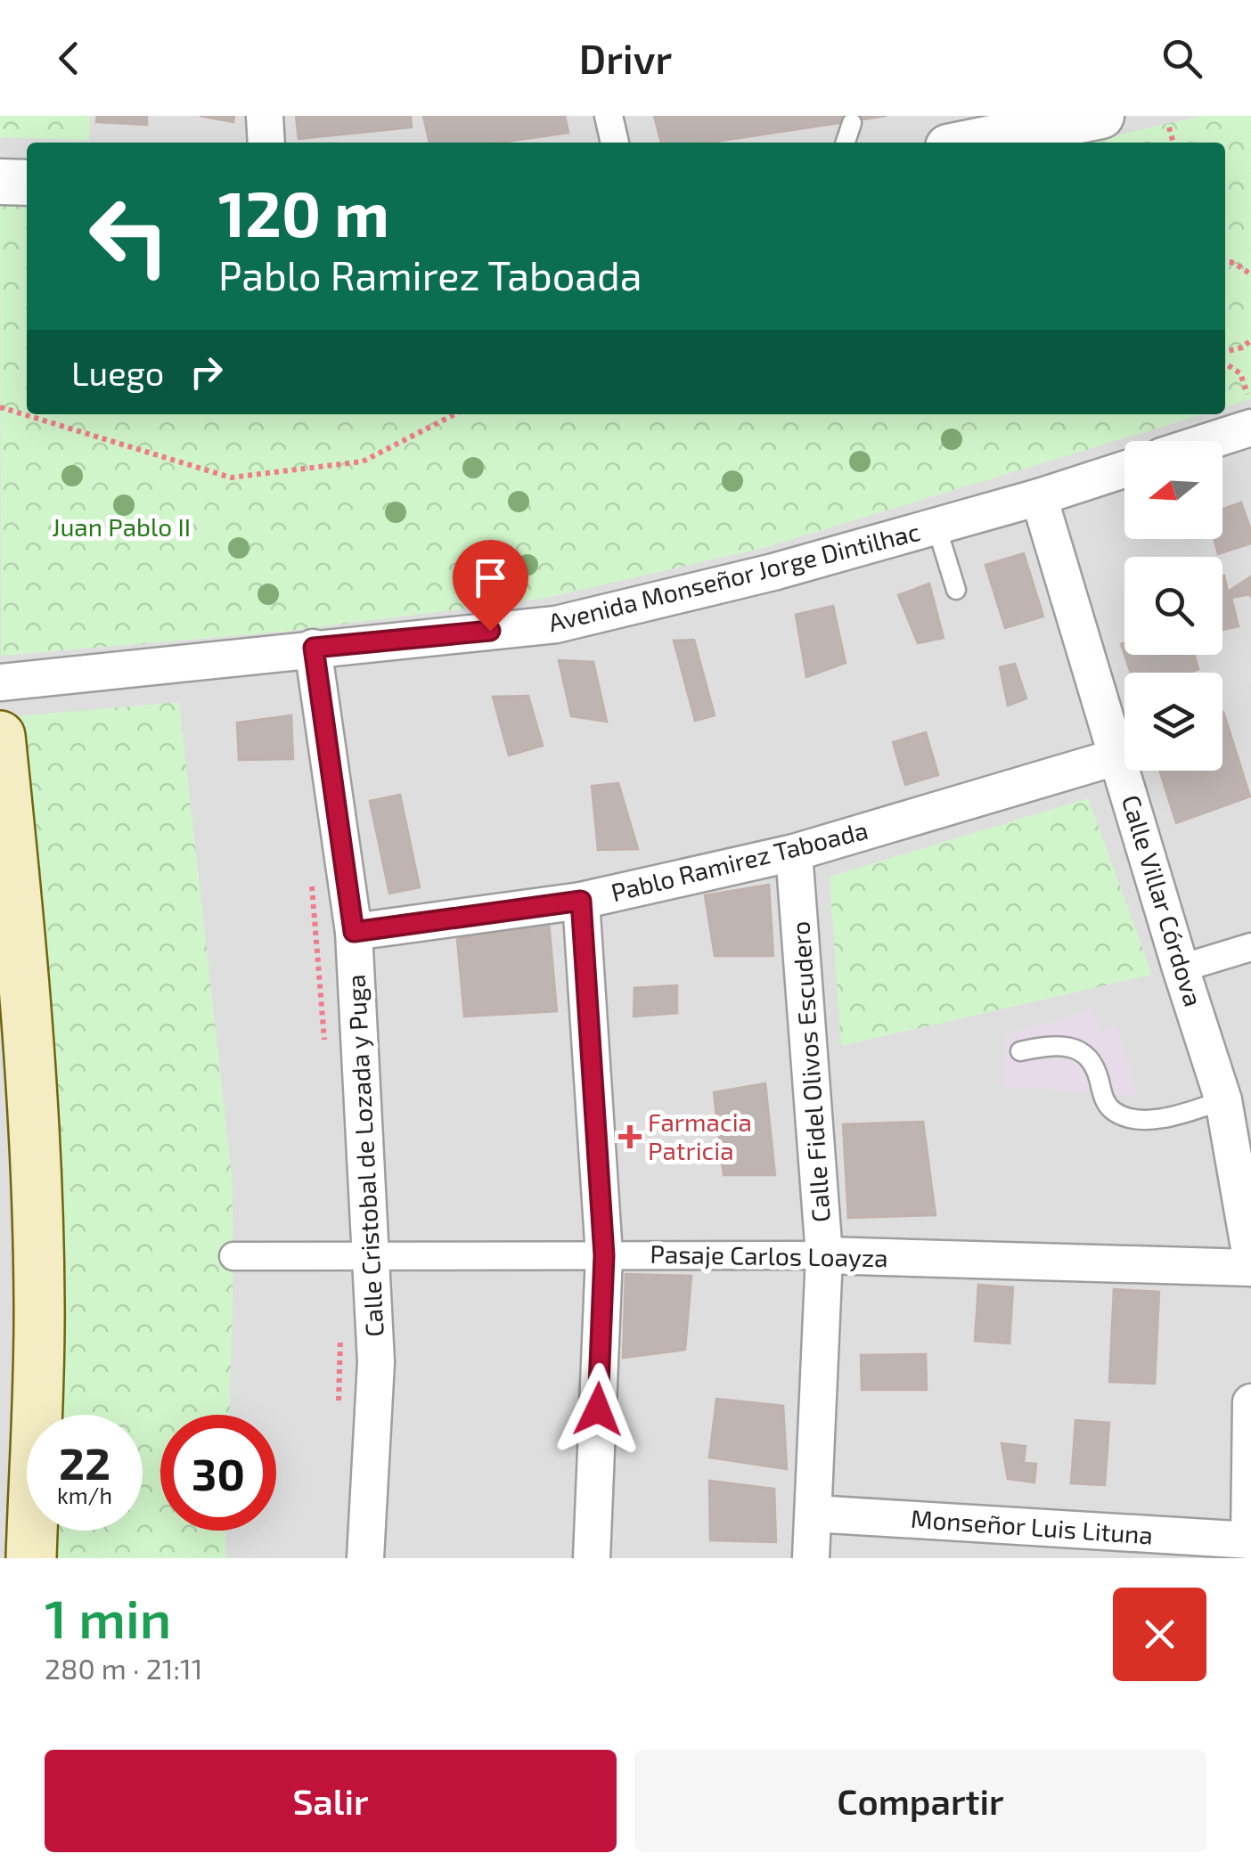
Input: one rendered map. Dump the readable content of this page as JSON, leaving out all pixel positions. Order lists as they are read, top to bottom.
{
  "streets": {
    "street": [
      "Avenida Monseñor Jorge Dintilhac",
      "Pablo Ramirez Taboada",
      "Calle Villar Córdova",
      "Calle Fidel Olivos Escudero",
      "Calle Cristobal de Lozada y Puga",
      "Pasaje Carlos Loayza",
      "Monseñor Luis Lituna"
    ]
  },
  "crossings": [
    ["Avenida Monseñor Jorge Dintilhac", "Calle Villar Córdova"],
    ["Avenida Monseñor Jorge Dintilhac", "Calle Cristobal de Lozada y Puga"],
    ["Pablo Ramirez Taboada", "Calle Villar Córdova"],
    ["Pablo Ramirez Taboada", "Calle Fidel Olivos Escudero"],
    ["Pablo Ramirez Taboada", "Calle Cristobal de Lozada y Puga"],
    ["Calle Fidel Olivos Escudero", "Pasaje Carlos Loayza"],
    ["Calle Fidel Olivos Escudero", "Monseñor Luis Lituna"],
    ["Calle Cristobal de Lozada y Puga", "Pasaje Carlos Loayza"]
  ],
  "parks": ["Juan Pablo II"],
  "places": {
    "health": ["Farmacia Patricia"]
  },
  "north": "left",
  "page": {
    "header": "Drivr",
    "turn": ["120 m", "Pablo Ramirez Taboada"],
    "then": "Luego",
    "speed": "22 km/h",
    "limit": "30",
    "heading": ["1 min", "280 m · 21:11"],
    "buttons": ["Salir", "Compartir"]
  }
}
